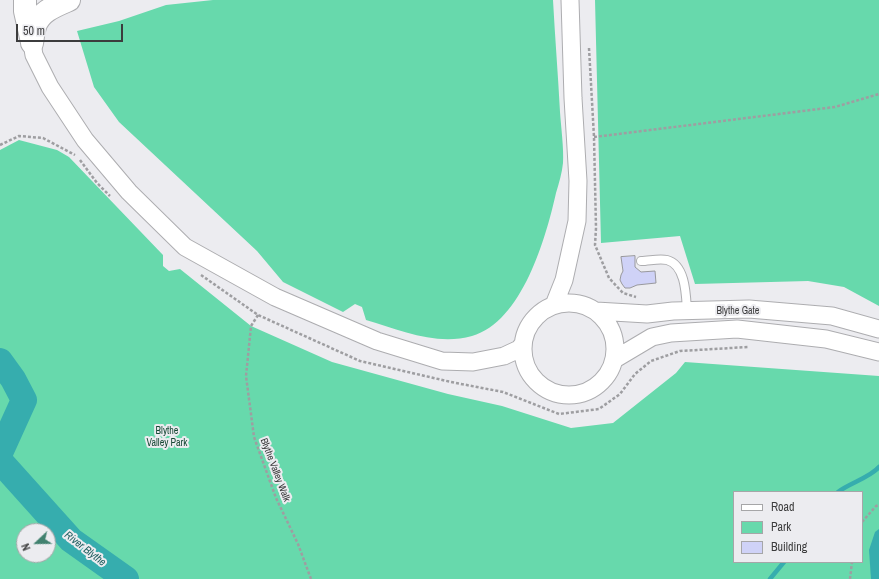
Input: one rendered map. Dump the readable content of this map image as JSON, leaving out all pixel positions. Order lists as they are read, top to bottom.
{
  "streets": {
    "street": ["Blythe Gate"],
    "path": ["Blythe Valley Walk"]
  },
  "water": ["River Blythe"],
  "parks": ["Blythe Valley Park"],
  "legend": ["Road", "Park", "Building"],
  "scale_bar": "50 m",
  "north": "left"
}
